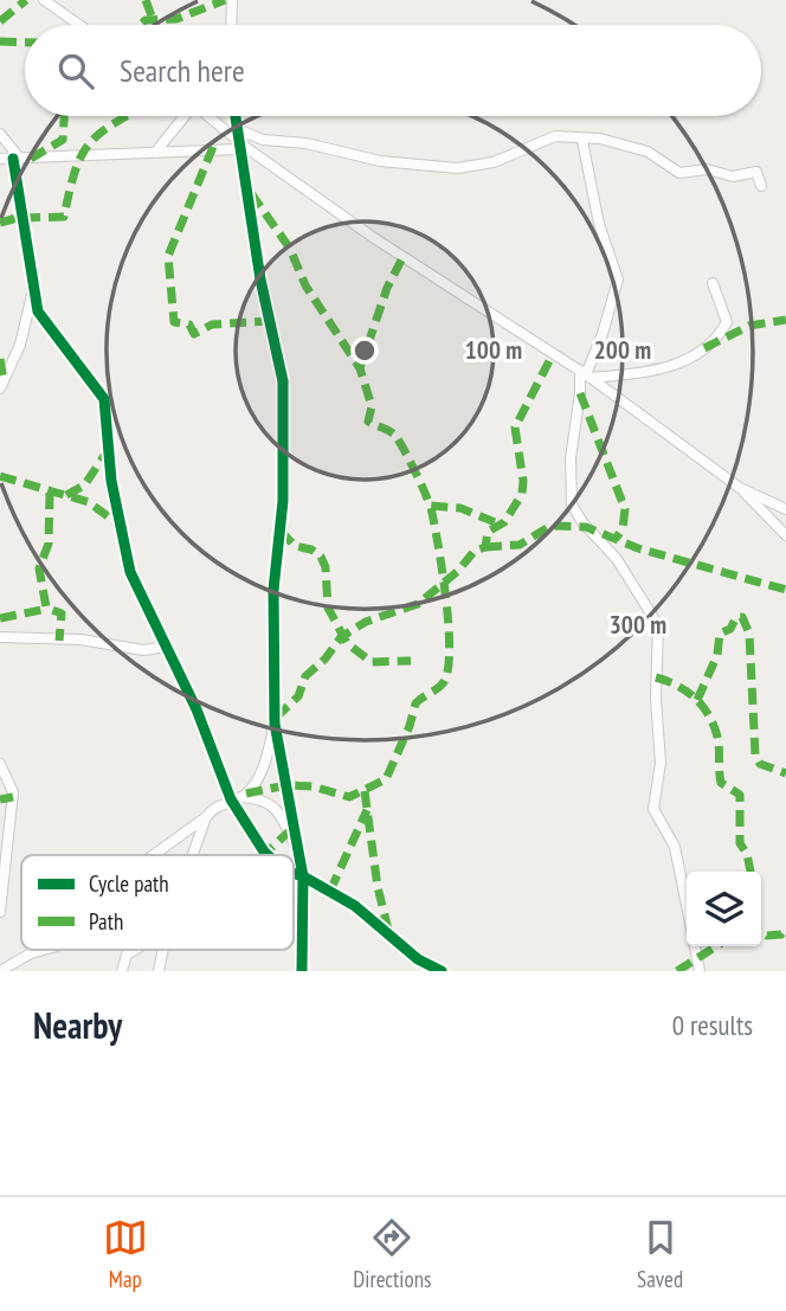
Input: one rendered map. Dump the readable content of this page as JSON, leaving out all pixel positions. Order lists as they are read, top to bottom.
{
  "legend": ["Cycle path", "Path"],
  "page": {
    "search": "Search here",
    "heading": ["Nearby", "0 results"],
    "nav": ["Map", "Directions", "Saved"]
  },
  "rings": ["100 m", "200 m", "300 m"]
}
